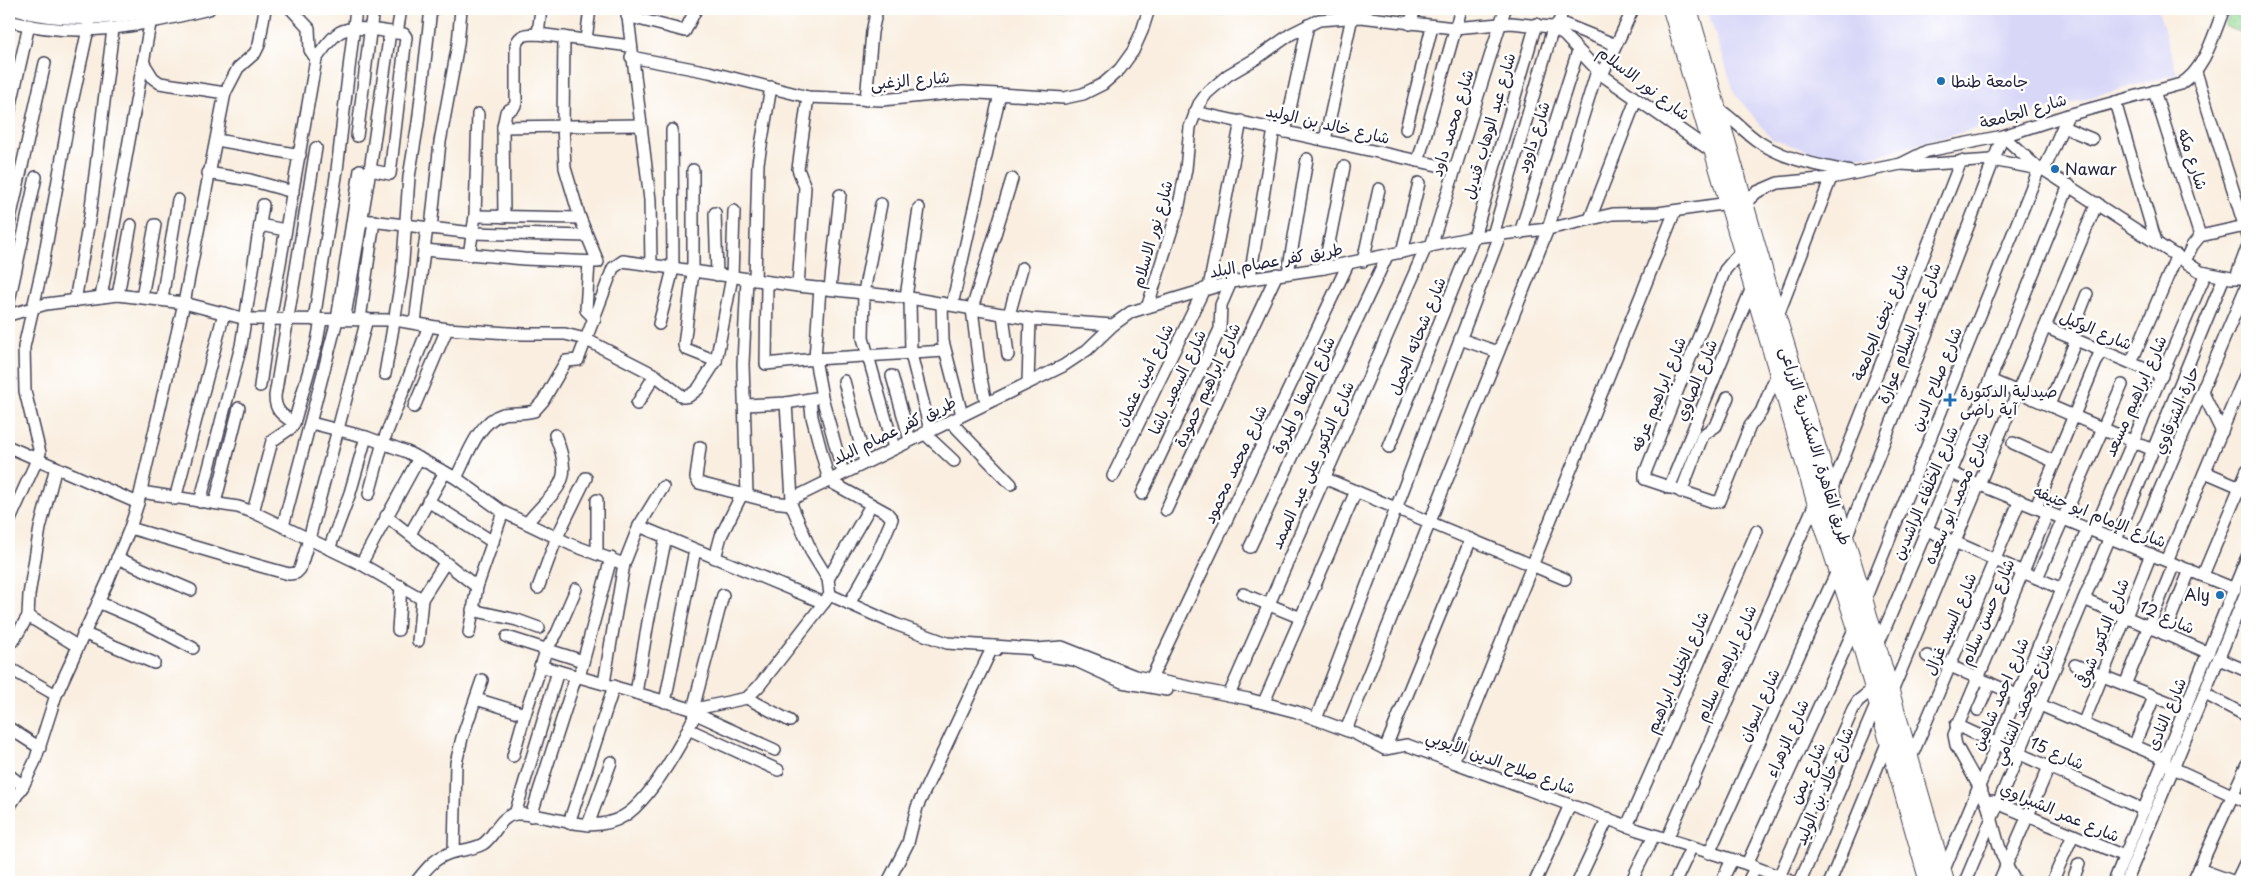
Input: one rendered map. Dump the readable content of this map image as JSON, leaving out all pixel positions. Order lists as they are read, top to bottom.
{
  "streets": {
    "highway": ["طريق القاهرة, الاسكندرية الزراعى"],
    "street": [
      "شارع الزغبى",
      "شارع نور الاسلام",
      "شارع الجامعة",
      "شارع محمد داود",
      "شارع خالد بن الوليد",
      "شارع عبد الوهاب قنديل",
      "شارع داوود",
      "شارع مكه",
      "طريق كفر عصام البلد",
      "شارع نجف الجامعة",
      "شارع الوكيل",
      "شارع عبد السلام عوارة",
      "شارع شحاته الجمل",
      "شارع أمين عثمان",
      "شارع صلاح الدين",
      "شارع الصاوي",
      "شارع السعيد باشا",
      "شارع ابراهيم حمودة",
      "شارع ابراهيم عرفه",
      "شارع الصفا و المروة",
      "شارع ابراهيم مسعد",
      "حارة الشرقاوي",
      "شارع محمد محمود",
      "شارع الدكتور على عبد الصمد",
      "شارع الخلفاء الراشدين",
      "شارع محمد ابو سعده",
      "شارع الإمام ابو حنيفه",
      "شارع حسن سلام",
      "شارع 12",
      "شارع السيد غزال",
      "شارع الدكتور شوقى",
      "شارع ابراهيم سلام",
      "شارع الخليل ابراهيم",
      "شارع احمد شاهين",
      "شارع محمد الشامي",
      "شارع اسوان",
      "شارع النادى",
      "شارع الزهراء",
      "شارع 15",
      "شارع صلاح الدين الأيوبي",
      "شارع يمن",
      "شارع عمر الشبراوي"
    ]
  },
  "crossings": [
    ["شارع نور الاسلام", "شارع محمد داود"],
    ["شارع نور الاسلام", "شارع خالد بن الوليد"],
    ["شارع نور الاسلام", "شارع عبد الوهاب قنديل"],
    ["شارع نور الاسلام", "شارع داوود"],
    ["شارع نور الاسلام", "طريق كفر عصام البلد"],
    ["شارع نور الاسلام", "طريق القاهرة, الاسكندرية الزراعى"],
    ["شارع الجامعة", "شارع مكه"],
    ["شارع الجامعة", "طريق كفر عصام البلد"],
    ["شارع الجامعة", "شارع عبد السلام عوارة"],
    ["شارع الجامعة", "شارع صلاح الدين"],
    ["شارع الجامعة", "طريق القاهرة, الاسكندرية الزراعى"],
    ["شارع محمد داود", "شارع خالد بن الوليد"],
    ["شارع محمد داود", "طريق كفر عصام البلد"],
    ["شارع محمد داود", "شارع الدكتور على عبد الصمد"],
    ["شارع خالد بن الوليد", "شارع أمين عثمان"],
    ["شارع خالد بن الوليد", "طريق القاهرة, الاسكندرية الزراعى"],
    ["شارع خالد بن الوليد", "شارع محمد ابو سعده"],
    ["شارع خالد بن الوليد", "شارع يمن"],
    ["شارع عبد الوهاب قنديل", "طريق كفر عصام البلد"],
    ["شارع عبد الوهاب قنديل", "شارع شحاته الجمل"],
    ["شارع داوود", "طريق كفر عصام البلد"],
    ["طريق كفر عصام البلد", "شارع شحاته الجمل"],
    ["طريق كفر عصام البلد", "شارع أمين عثمان"],
    ["طريق كفر عصام البلد", "شارع السعيد باشا"],
    ["طريق كفر عصام البلد", "شارع ابراهيم حمودة"],
    ["طريق كفر عصام البلد", "شارع الصفا و المروة"],
    ["طريق كفر عصام البلد", "طريق القاهرة, الاسكندرية الزراعى"],
    ["طريق كفر عصام البلد", "شارع محمد محمود"],
    ["طريق كفر عصام البلد", "شارع الدكتور على عبد الصمد"],
    ["شارع نجف الجامعة", "طريق القاهرة, الاسكندرية الزراعى"],
    ["شارع نجف الجامعة", "شارع ابراهيم سلام"],
    ["شارع الوكيل", "شارع ابراهيم مسعد"],
    ["شارع الوكيل", "شارع محمد ابو سعده"],
    ["شارع عبد السلام عوارة", "طريق القاهرة, الاسكندرية الزراعى"],
    ["شارع صلاح الدين", "طريق القاهرة, الاسكندرية الزراعى"],
    ["شارع الصاوي", "شارع ابراهيم عرفه"],
    ["شارع الصاوي", "طريق القاهرة, الاسكندرية الزراعى"],
    ["شارع ابراهيم عرفه", "طريق القاهرة, الاسكندرية الزراعى"],
    ["شارع ابراهيم مسعد", "شارع الإمام ابو حنيفه"],
    ["شارع ابراهيم مسعد", "شارع احمد شاهين"],
    ["حارة الشرقاوي", "شارع الإمام ابو حنيفه"],
    ["طريق القاهرة, الاسكندرية الزراعى", "شارع الخلفاء الراشدين"],
    ["طريق القاهرة, الاسكندرية الزراعى", "شارع محمد ابو سعده"],
    ["طريق القاهرة, الاسكندرية الزراعى", "شارع السيد غزال"],
    ["طريق القاهرة, الاسكندرية الزراعى", "شارع ابراهيم سلام"],
    ["طريق القاهرة, الاسكندرية الزراعى", "شارع احمد شاهين"],
    ["طريق القاهرة, الاسكندرية الزراعى", "شارع اسوان"],
    ["طريق القاهرة, الاسكندرية الزراعى", "شارع الزهراء"],
    ["طريق القاهرة, الاسكندرية الزراعى", "شارع يمن"],
    ["شارع الخلفاء الراشدين", "شارع الإمام ابو حنيفه"],
    ["شارع محمد ابو سعده", "شارع الإمام ابو حنيفه"],
    ["شارع محمد ابو سعده", "شارع يمن"],
    ["شارع الإمام ابو حنيفه", "شارع حسن سلام"],
    ["شارع الإمام ابو حنيفه", "شارع السيد غزال"],
    ["شارع الإمام ابو حنيفه", "شارع الدكتور شوقى"],
    ["شارع الإمام ابو حنيفه", "شارع احمد شاهين"],
    ["شارع الإمام ابو حنيفه", "شارع محمد الشامي"],
    ["شارع الإمام ابو حنيفه", "شارع النادى"],
    ["شارع حسن سلام", "شارع 15"],
    ["شارع 12", "شارع الدكتور شوقى"],
    ["شارع 12", "شارع محمد الشامي"],
    ["شارع 12", "شارع النادى"],
    ["شارع ابراهيم سلام", "شارع صلاح الدين الأيوبي"],
    ["شارع الخليل ابراهيم", "شارع صلاح الدين الأيوبي"],
    ["شارع احمد شاهين", "شارع 15"],
    ["شارع احمد شاهين", "شارع عمر الشبراوي"],
    ["شارع محمد الشامي", "شارع 15"],
    ["شارع محمد الشامي", "شارع عمر الشبراوي"],
    ["شارع اسوان", "شارع صلاح الدين الأيوبي"],
    ["شارع النادى", "شارع 15"],
    ["شارع النادى", "شارع عمر الشبراوي"],
    ["شارع الزهراء", "شارع صلاح الدين الأيوبي"],
    ["شارع صلاح الدين الأيوبي", "شارع يمن"]
  ],
  "places": {
    "other": ["جامعة طنطا", "Nawar", "Aly"],
    "health": ["صيدلية الدكتورة آية راضى"]
  }
}
